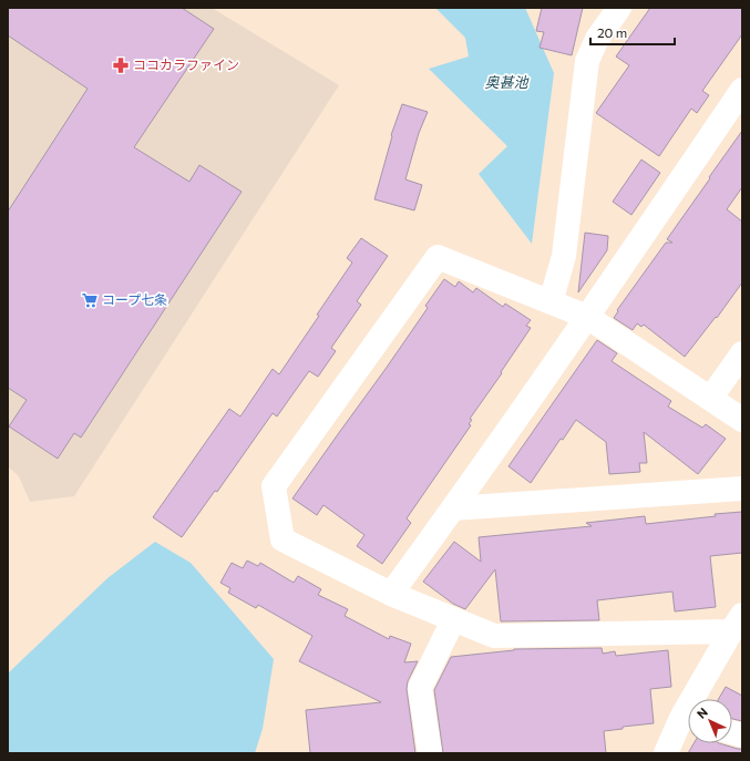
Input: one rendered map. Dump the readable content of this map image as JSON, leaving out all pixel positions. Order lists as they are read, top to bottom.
{
  "water": ["奥甚池"],
  "places": {
    "pharmacy": ["ココカラファイン"],
    "supermarket": ["コープ七条"]
  },
  "scale_bar": "20 m",
  "north": "top left"
}
